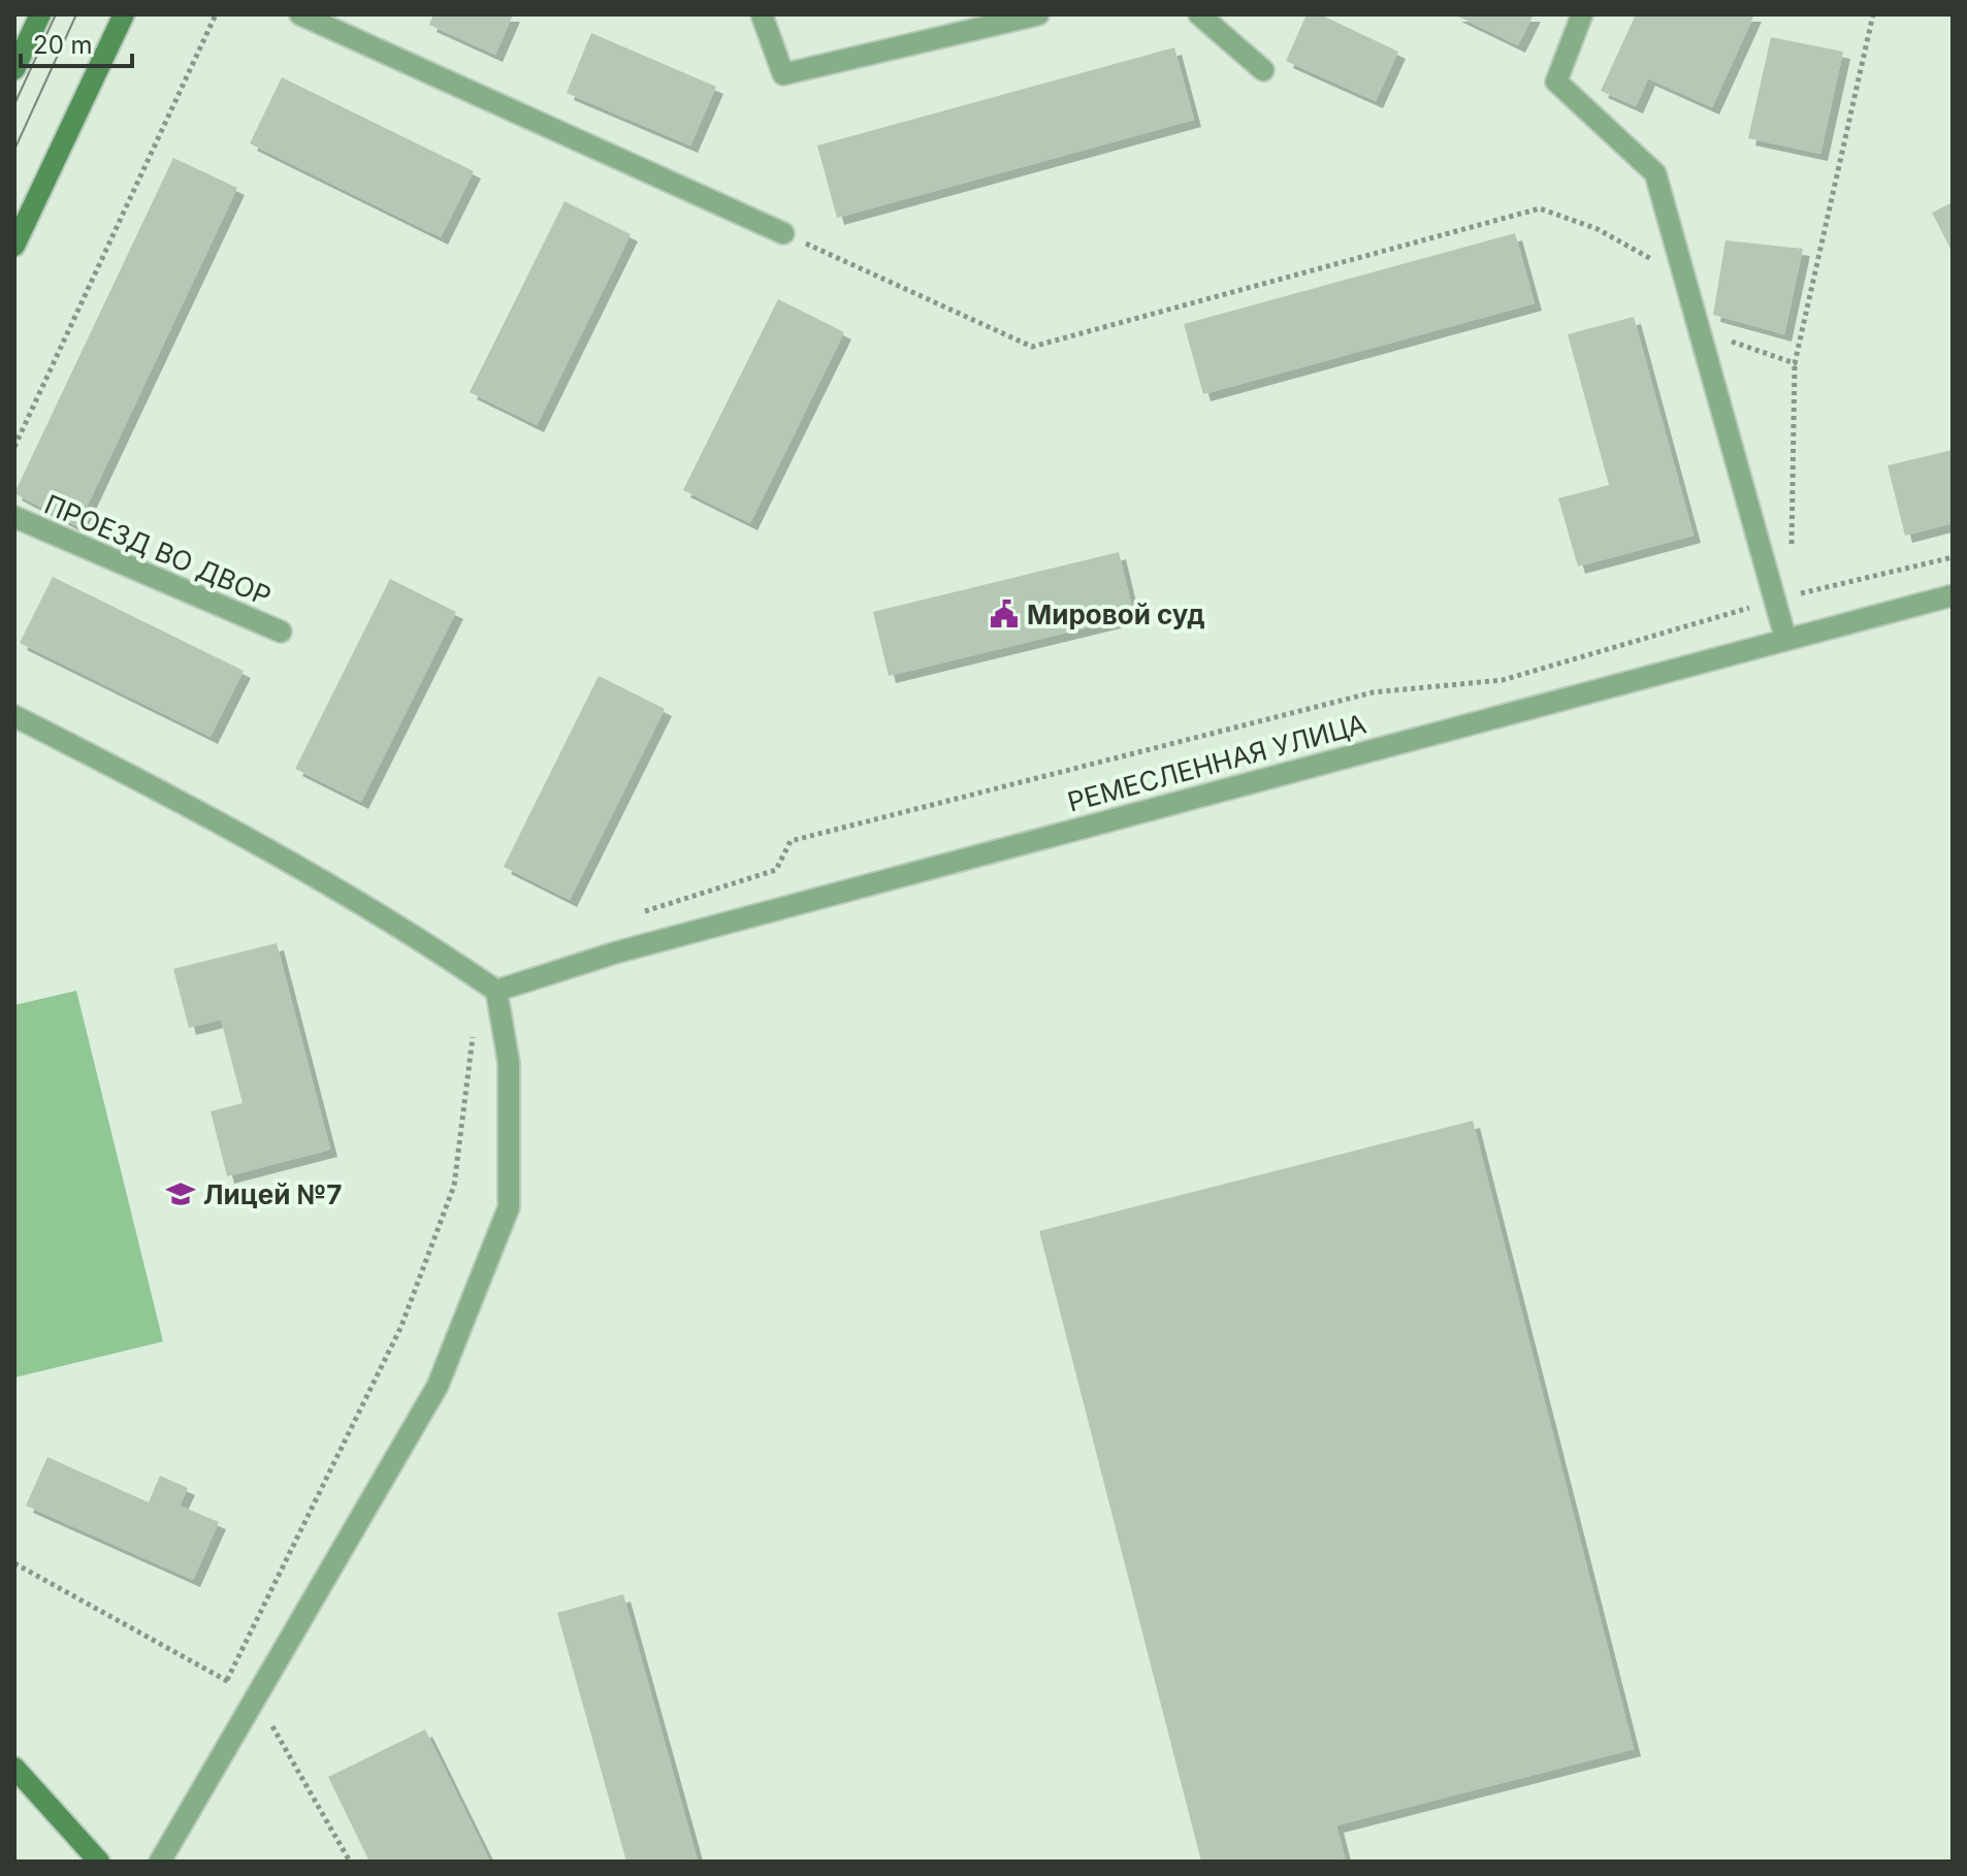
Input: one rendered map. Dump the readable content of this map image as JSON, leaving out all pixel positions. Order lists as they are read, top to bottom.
{
  "streets": {
    "street": ["ПРОЕЗД ВО ДВОР", "РЕМЕСЛЕННАЯ УЛИЦА"]
  },
  "places": {
    "public building": ["Мировой суд"],
    "school or university": ["Лицей №7"]
  },
  "scale_bar": "20 m"
}
